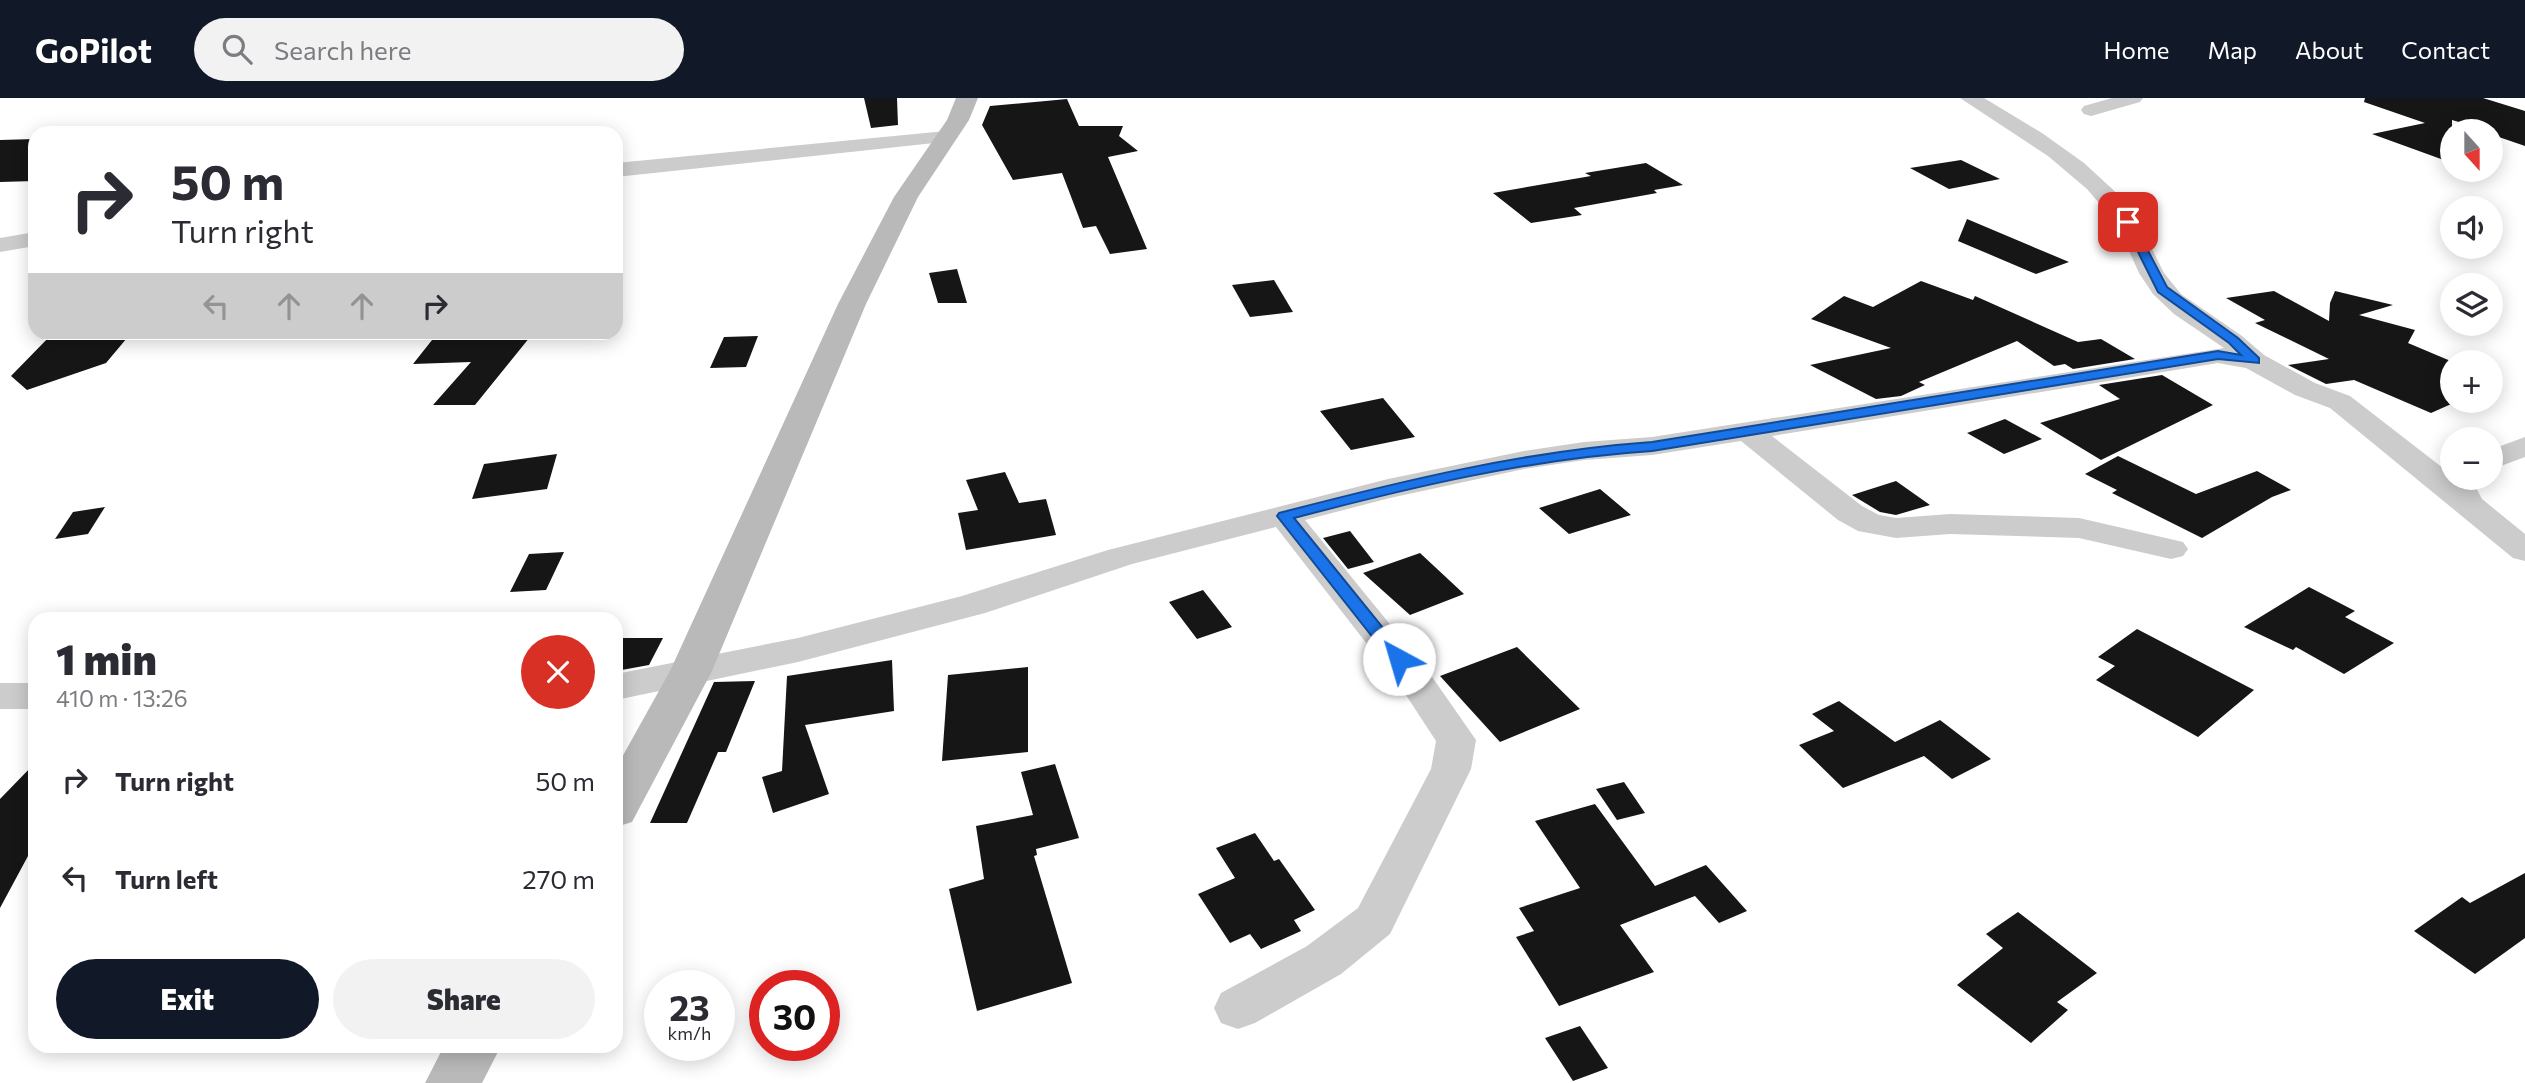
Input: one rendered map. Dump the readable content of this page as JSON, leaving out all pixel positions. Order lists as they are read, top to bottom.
{
  "north": "bottom",
  "page": {
    "header": "GoPilot",
    "search": "Search here",
    "nav": [
      "Home",
      "Map",
      "About",
      "Contact"
    ],
    "map_buttons": ["+", "−"],
    "turn": ["50 m", "Turn right"],
    "heading": ["1 min", "410 m · 13:26"],
    "list": [
      {
        "name": "Turn right",
        "value": "50 m"
      },
      {
        "name": "Turn left",
        "value": "270 m"
      }
    ],
    "buttons": ["Exit", "Share"],
    "speed": "23 km/h",
    "limit": "30"
  }
}
